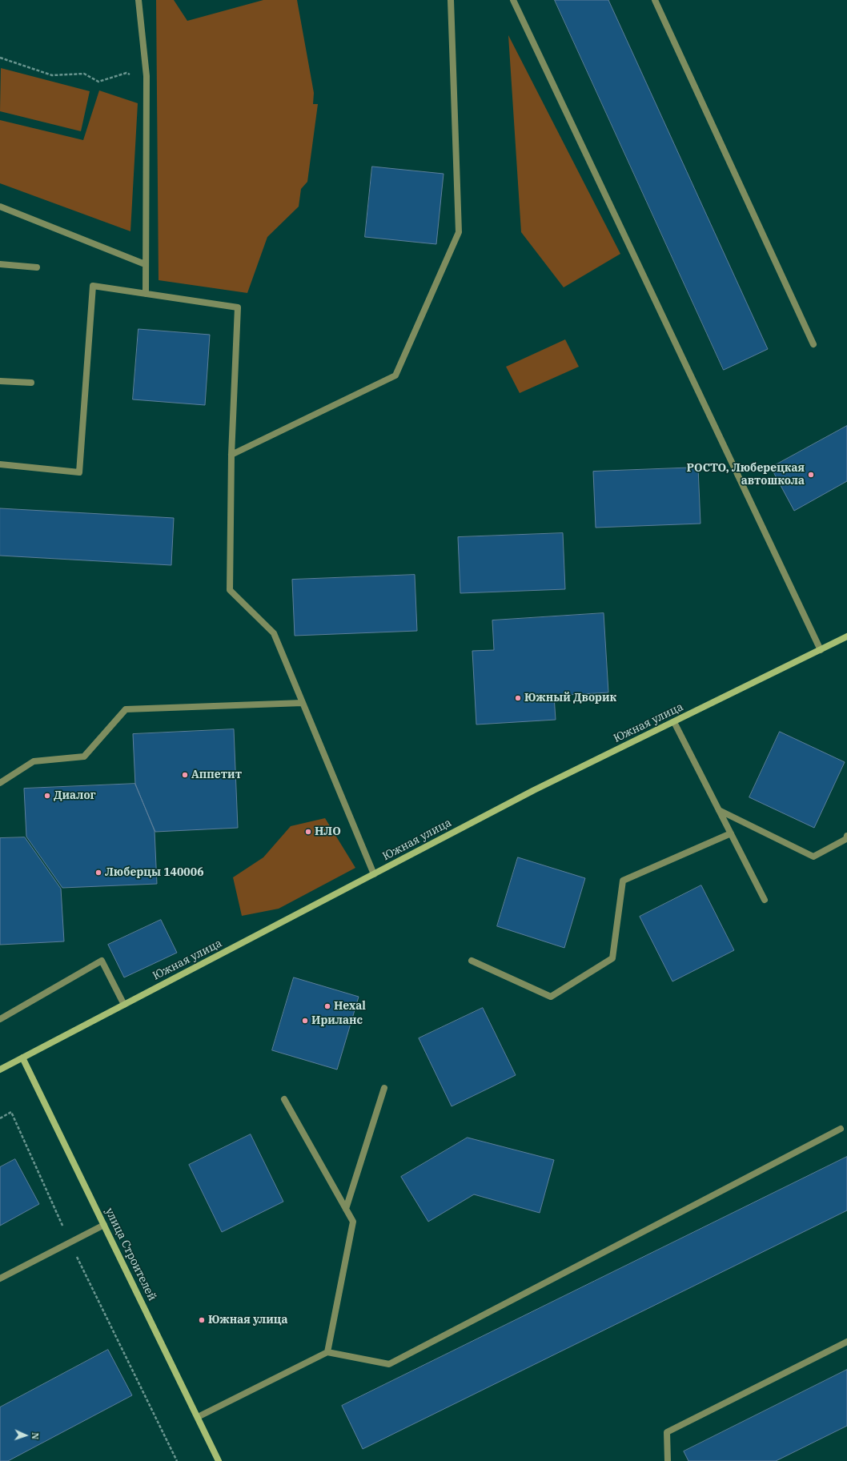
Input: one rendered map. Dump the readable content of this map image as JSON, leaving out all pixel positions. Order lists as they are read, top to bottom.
{
  "streets": {
    "street": ["Южная улица", "улица Строителей"]
  },
  "crossings": [
    ["Южная улица", "улица Строителей"]
  ],
  "places": [
    "РОСТО, Люберецкая автошкола",
    "Южный Дворик",
    "Аппетит",
    "Диалог",
    "НЛО",
    "Люберцы 140006",
    "Hexal",
    "Ириланс",
    "Южная улица"
  ],
  "north": "right"
}
